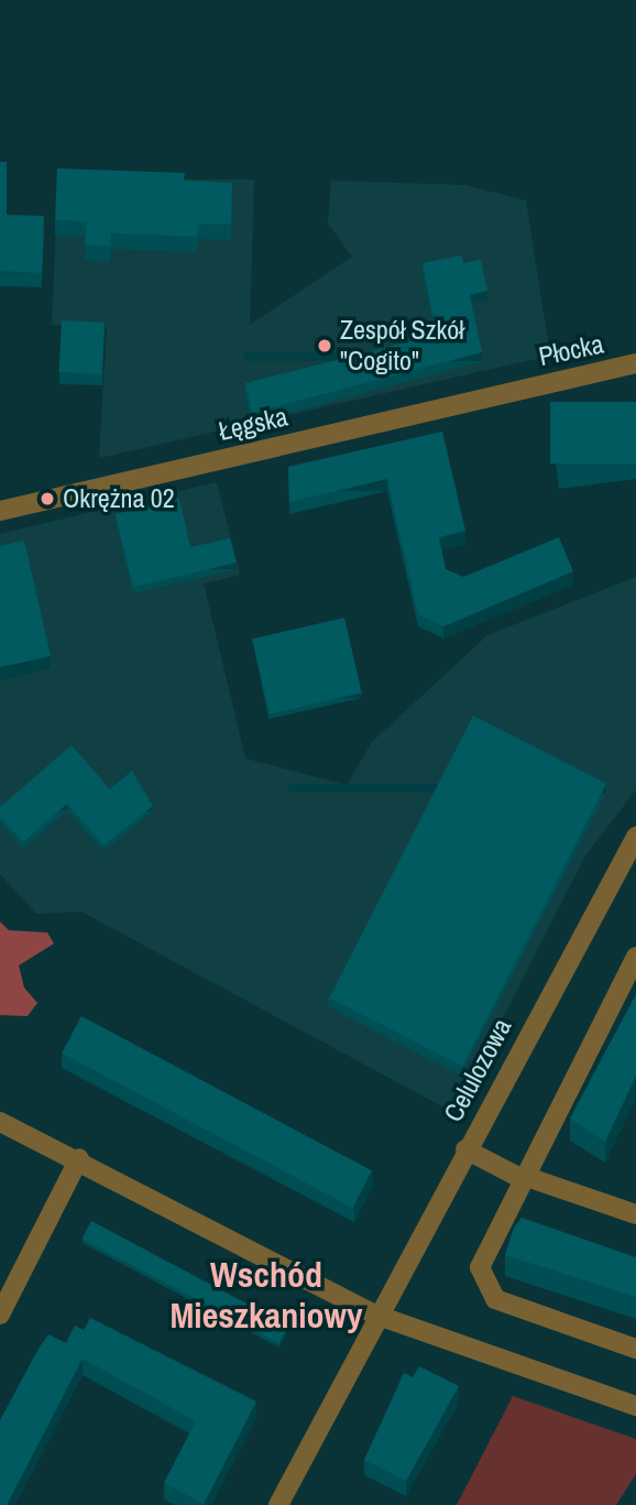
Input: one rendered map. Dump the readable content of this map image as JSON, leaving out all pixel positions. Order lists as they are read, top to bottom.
{
  "streets": {
    "street": ["Płocka", "Łęgska", "Celulozowa"]
  },
  "crossings": [
    ["Płocka", "Łęgska"]
  ],
  "districts": ["Wschód Mieszkaniowy"],
  "places": ["Zespół Szkół \"Cogito\"", "Okrężna 02"]
}
